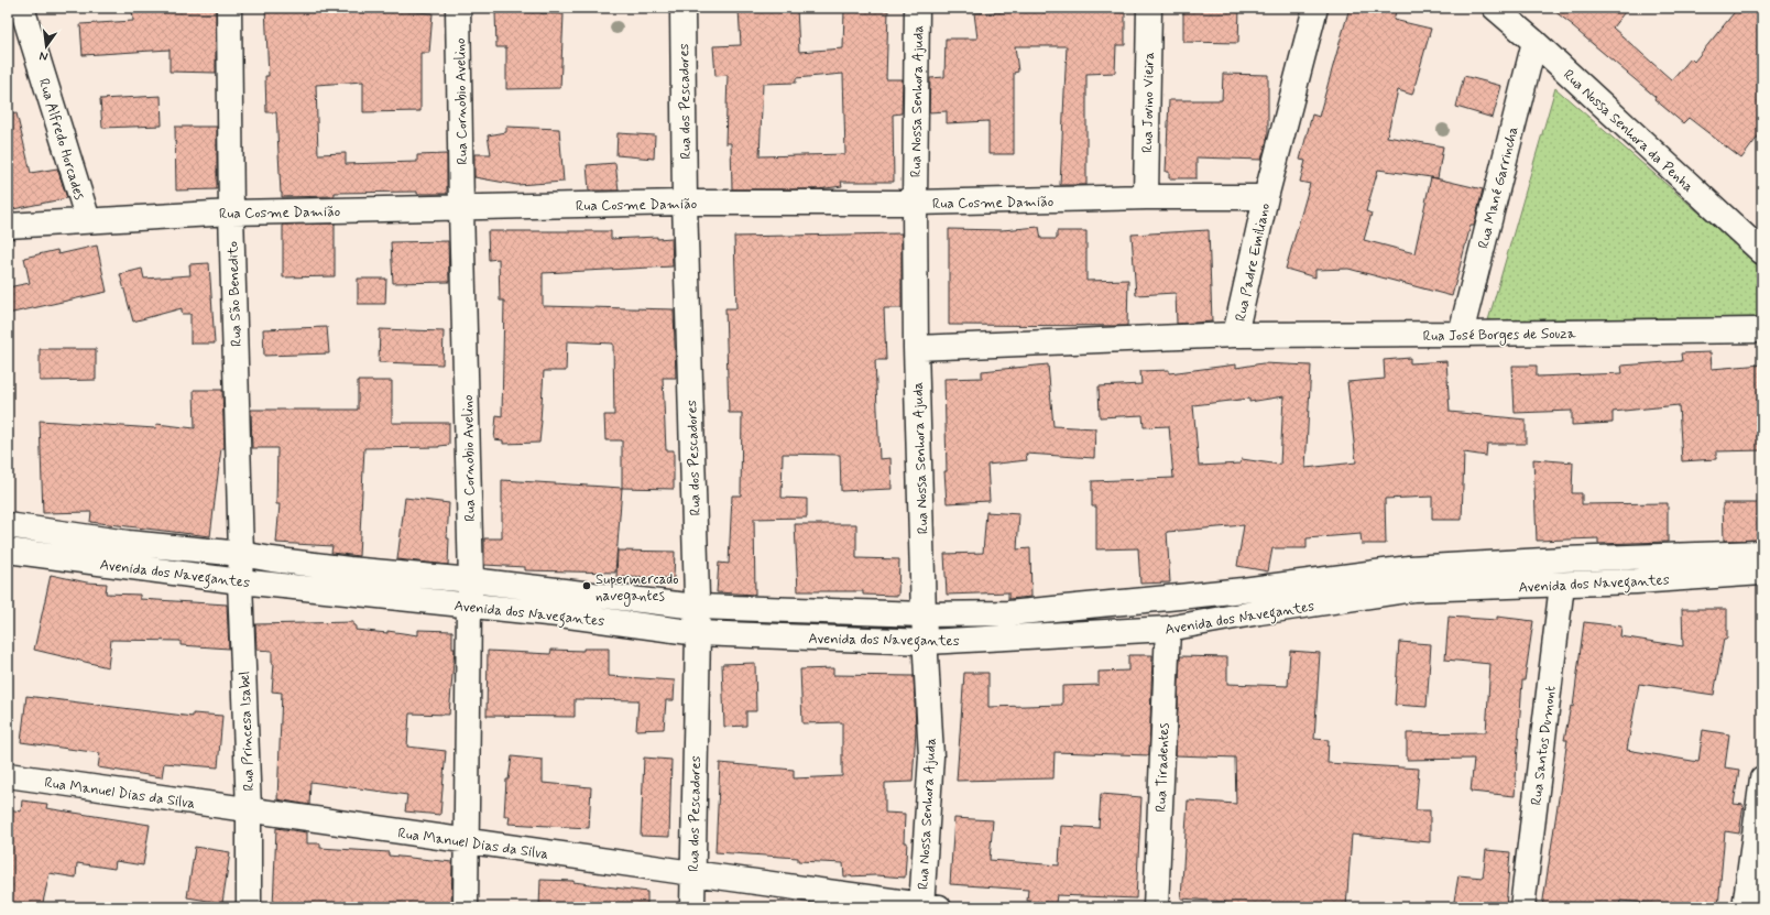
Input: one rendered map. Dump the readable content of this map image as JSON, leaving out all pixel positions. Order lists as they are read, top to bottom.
{
  "streets": {
    "street": [
      "Rua Cornobio Avelino",
      "Rua dos Pescadores",
      "Rua Nossa Senhora Ajuda",
      "Rua Jovino Vieira",
      "Rua Nossa Senhora da Penha",
      "Rua Alfredo Horcades",
      "Rua Mané Garrincha",
      "Rua Cosme Damião",
      "Rua Padre Emiliano",
      "Rua São Benedito",
      "Rua José Borges de Souza",
      "Avenida dos Navegantes",
      "Rua Princesa Isabel",
      "Rua Santos Dumont",
      "Rua Tiradentes",
      "Rua Manuel Dias da Silva"
    ]
  },
  "crossings": [
    ["Rua Cornobio Avelino", "Rua Cosme Damião"],
    ["Rua Cornobio Avelino", "Avenida dos Navegantes"],
    ["Rua Cornobio Avelino", "Rua Manuel Dias da Silva"],
    ["Rua dos Pescadores", "Rua Cosme Damião"],
    ["Rua dos Pescadores", "Avenida dos Navegantes"],
    ["Rua dos Pescadores", "Rua Manuel Dias da Silva"],
    ["Rua Nossa Senhora Ajuda", "Rua Cosme Damião"],
    ["Rua Nossa Senhora Ajuda", "Rua Padre Emiliano"],
    ["Rua Nossa Senhora Ajuda", "Avenida dos Navegantes"],
    ["Rua Nossa Senhora Ajuda", "Rua Manuel Dias da Silva"],
    ["Rua Jovino Vieira", "Rua Cosme Damião"],
    ["Rua Nossa Senhora da Penha", "Rua Mané Garrincha"],
    ["Rua Alfredo Horcades", "Rua Cosme Damião"],
    ["Rua Mané Garrincha", "Rua José Borges de Souza"],
    ["Rua Cosme Damião", "Rua Padre Emiliano"],
    ["Rua Cosme Damião", "Rua São Benedito"],
    ["Rua Padre Emiliano", "Rua José Borges de Souza"],
    ["Rua São Benedito", "Avenida dos Navegantes"],
    ["Rua São Benedito", "Rua Princesa Isabel"],
    ["Avenida dos Navegantes", "Rua Princesa Isabel"],
    ["Avenida dos Navegantes", "Rua Santos Dumont"],
    ["Avenida dos Navegantes", "Rua Tiradentes"],
    ["Rua Princesa Isabel", "Rua Manuel Dias da Silva"]
  ],
  "places": ["Supermercado navegantes"],
  "north": "bottom"
}
